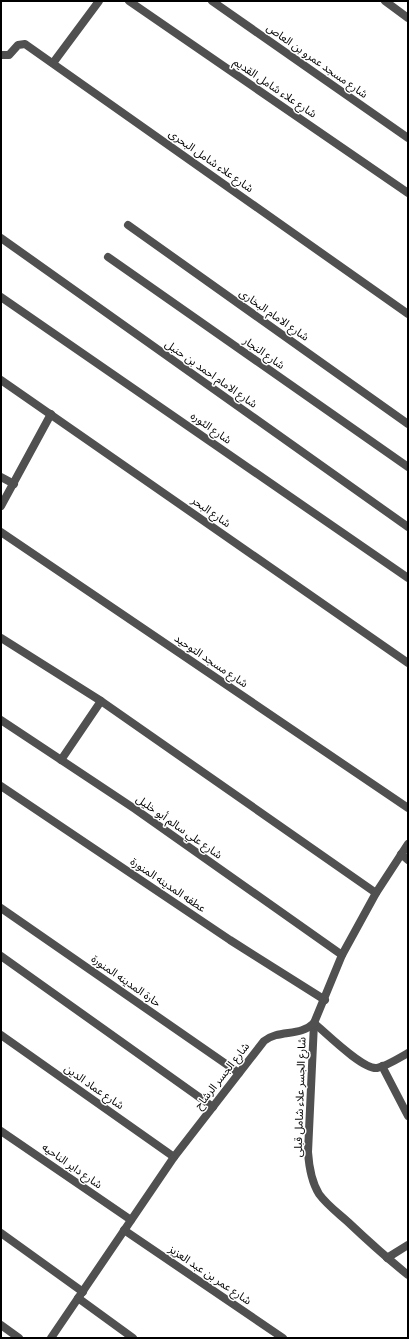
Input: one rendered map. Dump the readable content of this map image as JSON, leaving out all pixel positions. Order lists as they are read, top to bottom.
{
  "streets": {
    "street": [
      "شارع مسجد عمرو بن العاص",
      "شارع علاء شامل القديم",
      "شارع علاء شامل البحرى",
      "شارع الامام البخارى",
      "شارع النجار",
      "شارع الامام احمد بن حنبل",
      "شارع الثوره",
      "شارع البحر",
      "شارع مسجد التوحيد",
      "شارع علي سالم أبو خليل",
      "عطفه المدينه المنورة",
      "حارة المدينه المنورة",
      "شارع الجسر الرشاح",
      "شارع عماد الدين",
      "شارع الجسر علاء شامل قبلى",
      "شارع داير الناحيه",
      "شارع عمر بن عبد العزيز"
    ]
  },
  "crossings": [
    ["حارة المدينه المنورة", "شارع الجسر الرشاح"],
    ["شارع الجسر الرشاح", "شارع عماد الدين"],
    ["شارع الجسر الرشاح", "شارع الجسر علاء شامل قبلى"],
    ["شارع الجسر الرشاح", "شارع داير الناحيه"],
    ["شارع الجسر الرشاح", "شارع عمر بن عبد العزيز"]
  ]
}
